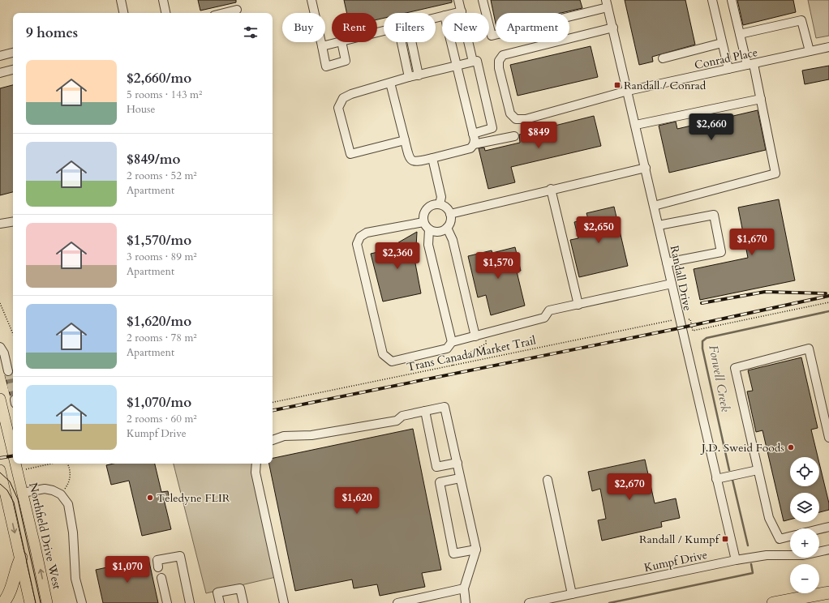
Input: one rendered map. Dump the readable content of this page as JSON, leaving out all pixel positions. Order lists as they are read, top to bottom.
{
  "streets": {
    "main road": ["Northfield Drive West"],
    "street": ["Conrad Place", "Randall Drive", "Kumpf Drive"],
    "path": ["Trans Canada/Market Trail"]
  },
  "crossings": [
    ["Conrad Place", "Randall Drive"],
    ["Randall Drive", "Kumpf Drive"]
  ],
  "water": ["Forwell Creek"],
  "places": {
    "transit": ["Randall / Conrad", "Randall / Kumpf"],
    "other": ["J.D. Sweid Foods", "Teledyne FLIR"]
  },
  "page": {
    "chip": [
      "Buy",
      "Rent",
      "Filters",
      "New",
      "Apartment"
    ],
    "heading": "9 homes",
    "list": [
      {
        "name": "$2,660/mo",
        "note": "5 rooms · 143 m² · House"
      },
      {
        "name": "$849/mo",
        "note": "2 rooms · 52 m² · Apartment"
      },
      {
        "name": "$1,570/mo",
        "note": "3 rooms · 89 m² · Apartment"
      },
      {
        "name": "$1,620/mo",
        "note": "2 rooms · 78 m² · Apartment"
      },
      {
        "name": "$1,070/mo",
        "note": "2 rooms · 60 m² · Kumpf Drive"
      }
    ],
    "price": [
      "$2,660",
      "$849",
      "$2,650",
      "$1,670",
      "$2,360",
      "$1,570",
      "$2,670",
      "$1,620",
      "$1,070"
    ],
    "map_buttons": ["+", "−"]
  }
}
